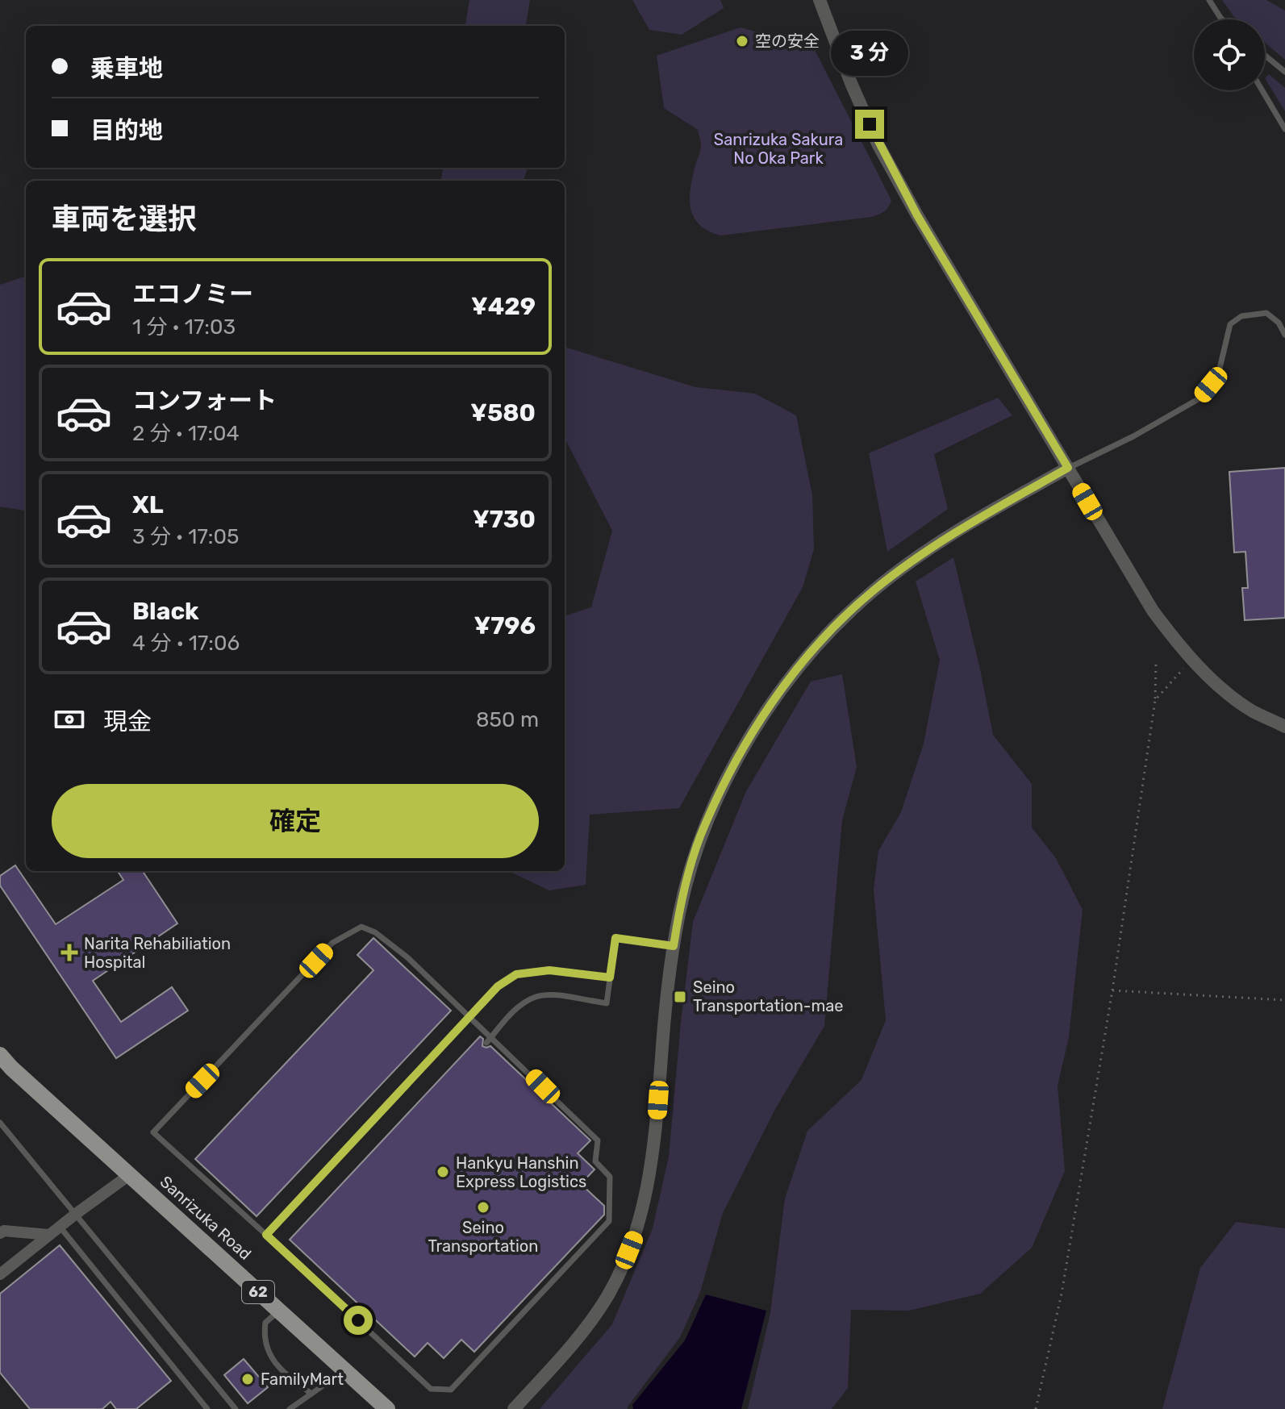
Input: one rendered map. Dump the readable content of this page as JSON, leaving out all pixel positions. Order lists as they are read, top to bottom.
{
  "streets": {
    "main road": ["Sanrizuka Road", "62"]
  },
  "parks": ["Sanrizuka Sakura No Oka Park"],
  "places": {
    "other": [
      "空の安全",
      "Hankyu Hanshin Express Logistics",
      "Seino Transportation",
      "FamilyMart"
    ],
    "health": ["Narita Rehabiliation Hospital"],
    "transit": ["Seino Transportation-mae"]
  },
  "page": {
    "banner": ["乗車地", "目的地"],
    "bubble": "3 分",
    "heading": "車両を選択",
    "list": [
      {
        "name": "エコノミー",
        "note": "1 分 · 17:03",
        "value": "¥429"
      },
      {
        "name": "コンフォート",
        "note": "2 分 · 17:04",
        "value": "¥580"
      },
      {
        "name": "XL",
        "note": "3 分 · 17:05",
        "value": "¥730"
      },
      {
        "name": "Black",
        "note": "4 分 · 17:06",
        "value": "¥796"
      }
    ],
    "pay": ["現金", "850 m"],
    "buttons": "確定"
  }
}
